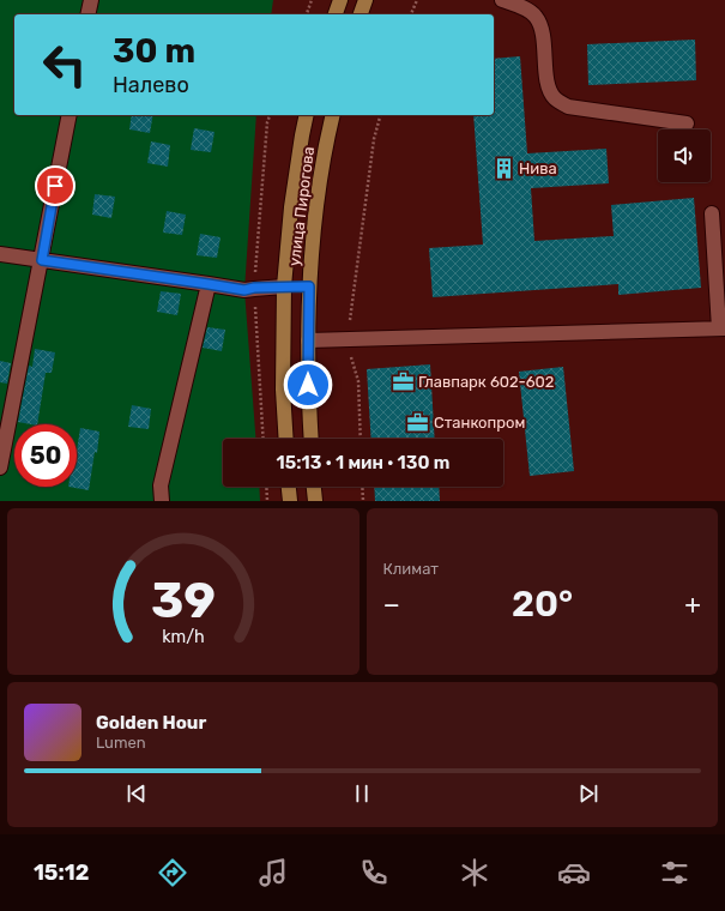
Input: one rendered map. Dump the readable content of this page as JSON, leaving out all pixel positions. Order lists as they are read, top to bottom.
{
  "streets": {
    "main road": ["улица Пирогова"]
  },
  "places": {
    "building": ["Нива"],
    "office": ["Главпарк 602-602", "Станкопром"]
  },
  "page": {
    "turn": ["30 m", "Налево"],
    "limit": "50",
    "trip": "15:13 · 1 мин · 130 m",
    "tile": "Климат",
    "heat": ["−", "20°", "+"],
    "song": ["Golden Hour", "Lumen"],
    "tabs": "15:12",
    "gauge": ["39", "km/h"]
  }
}
